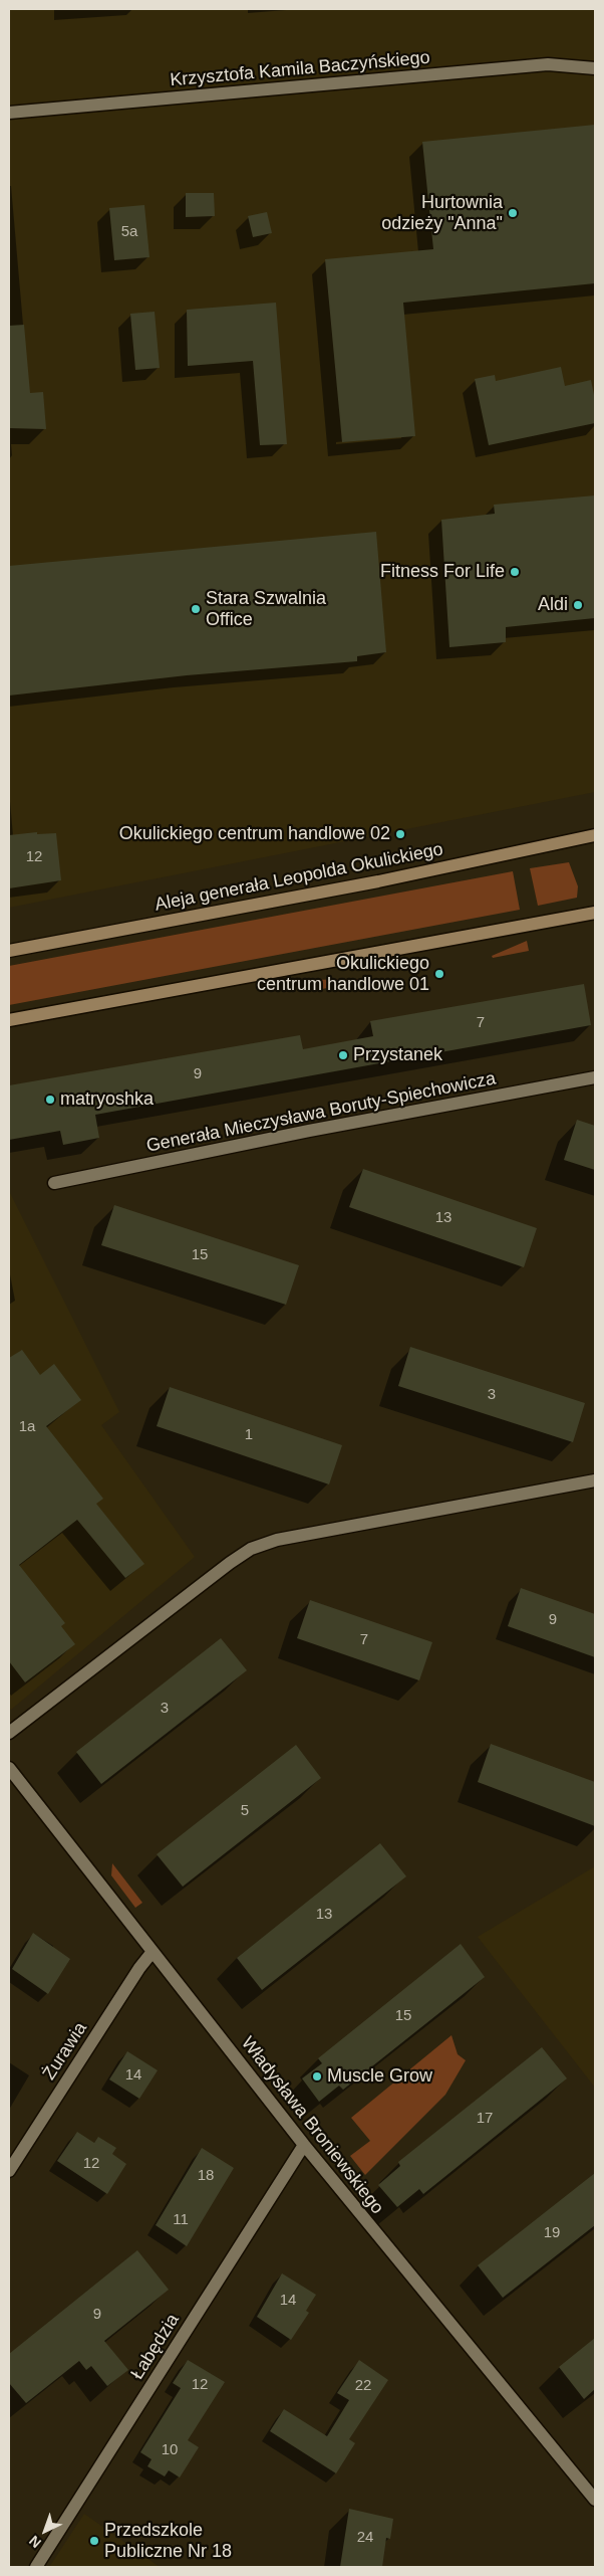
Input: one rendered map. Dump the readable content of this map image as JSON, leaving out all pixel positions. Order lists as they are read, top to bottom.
{
  "streets": {
    "main road": ["Aleja generała Leopolda Okulickiego"],
    "street": [
      "Krzysztofa Kamila Baczyńskiego",
      "Generała Mieczysława Boruty-Spiechowicza",
      "Żurawia",
      "Władysława Broniewskiego",
      "Łabędzia"
    ]
  },
  "crossings": [
    ["Żurawia", "Władysława Broniewskiego"],
    ["Władysława Broniewskiego", "Łabędzia"]
  ],
  "places": [
    "Hurtownia odzieży \"Anna\"",
    "Fitness For Life",
    "Aldi",
    "Stara Szwalnia Office",
    "Okulickiego centrum handlowe 02",
    "Okulickiego centrum handlowe 01",
    "Przystanek",
    "matryoshka",
    "Muscle Grow",
    "Przedszkole Publiczne Nr 18"
  ],
  "house_numbers": [
    "5a",
    "12",
    "7",
    "9",
    "13",
    "15",
    "3",
    "1a",
    "1",
    "9",
    "7",
    "3",
    "5",
    "13",
    "15",
    "14",
    "17",
    "12",
    "18",
    "11",
    "19",
    "14",
    "9",
    "12",
    "22",
    "10",
    "24"
  ],
  "north": "bottom left"
}
